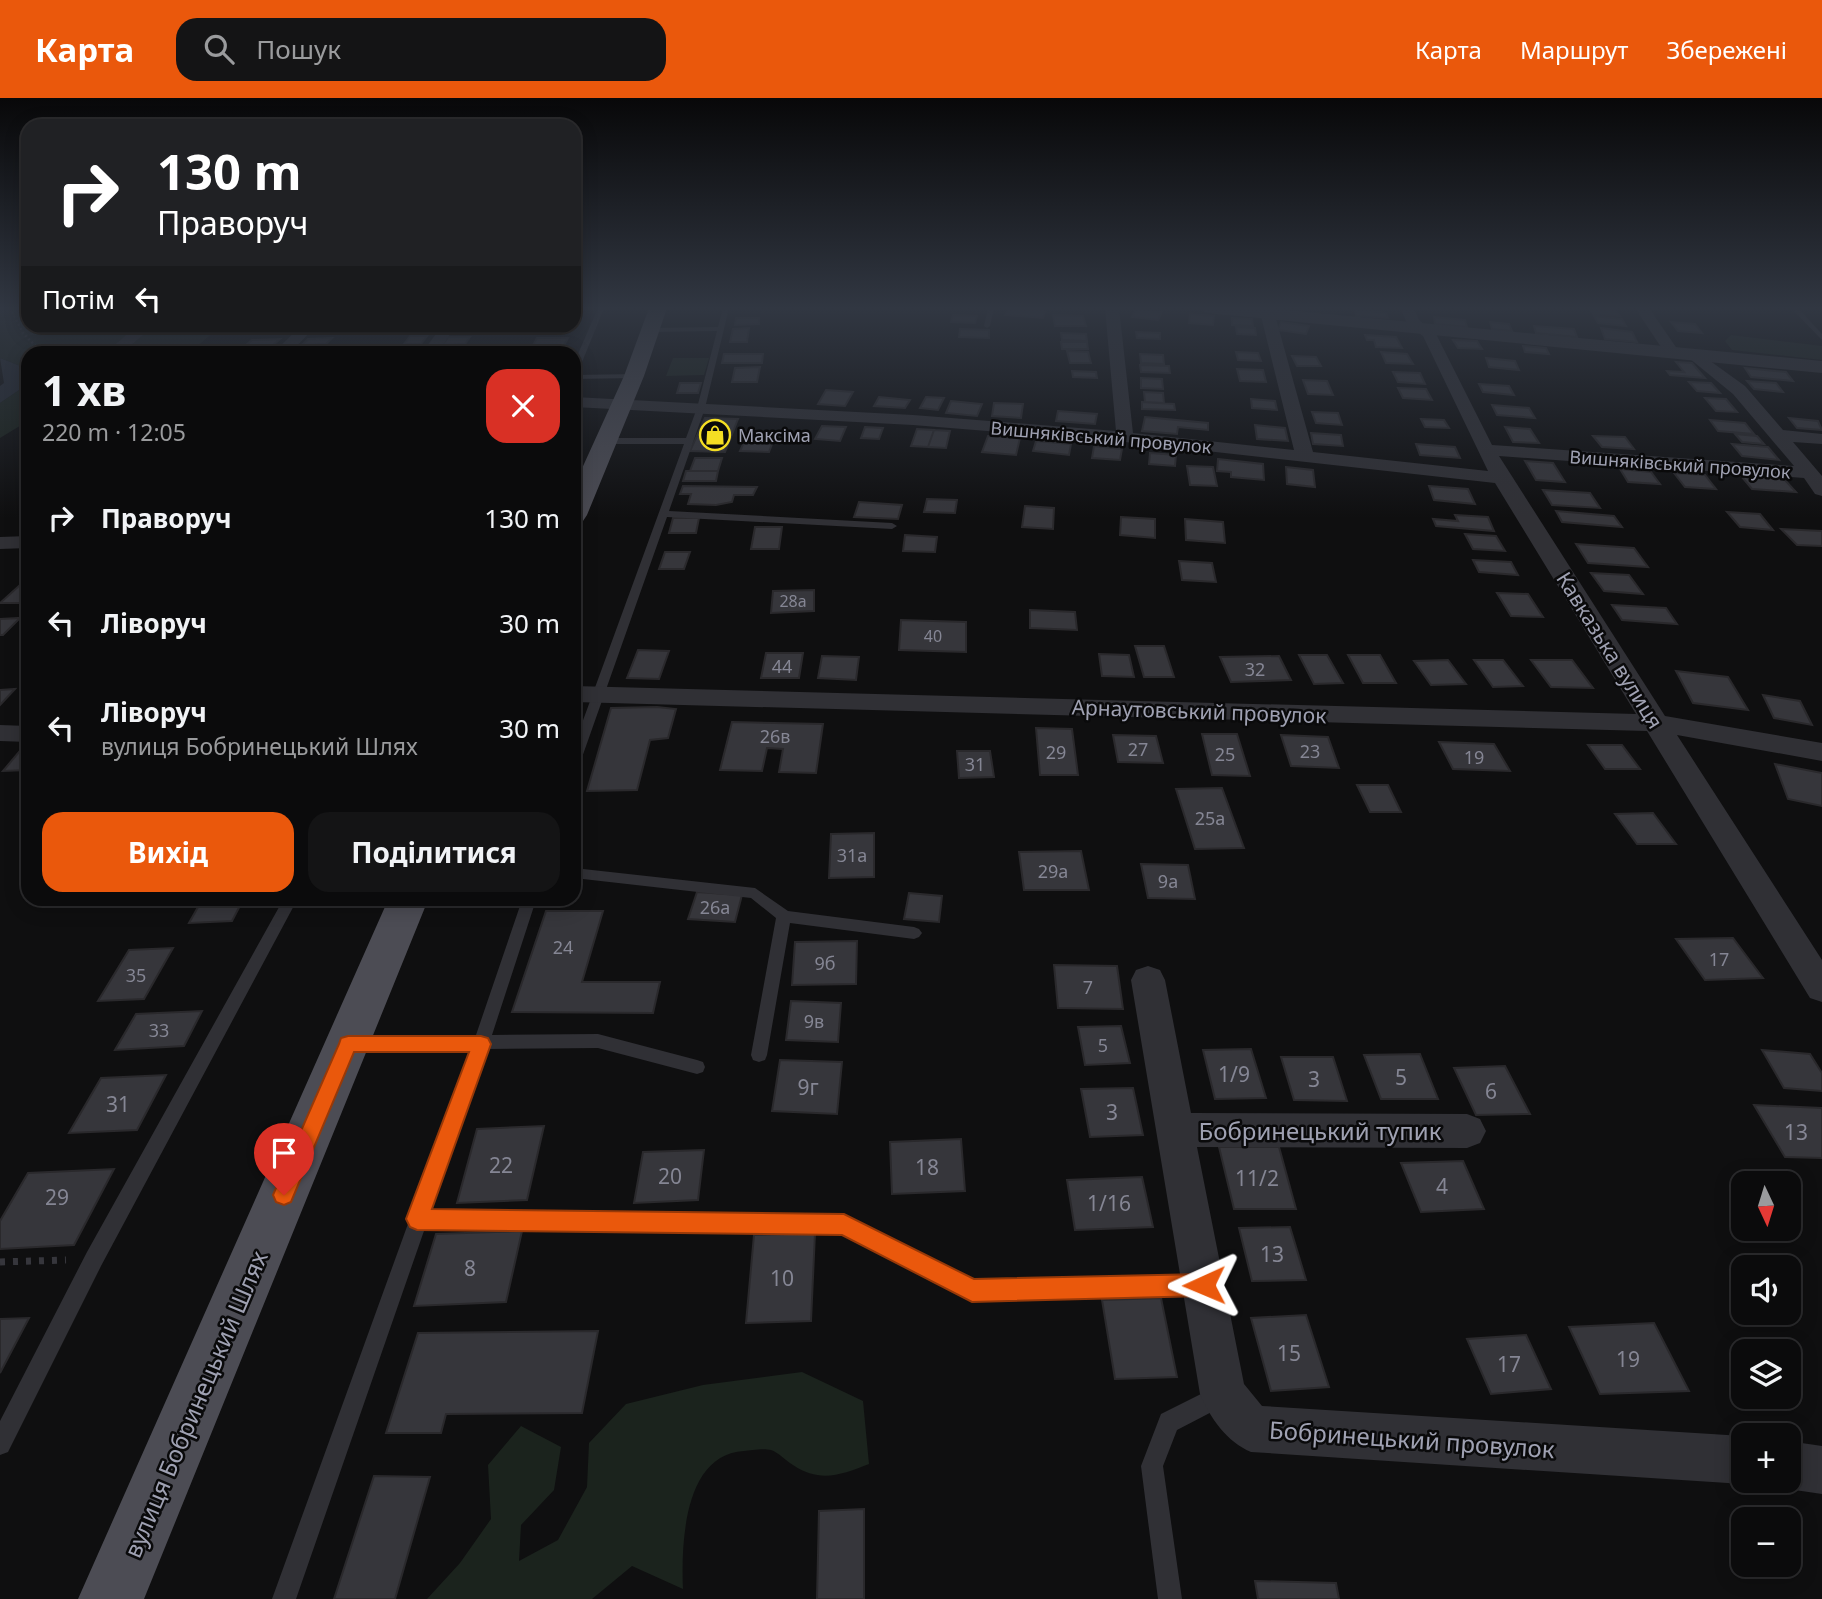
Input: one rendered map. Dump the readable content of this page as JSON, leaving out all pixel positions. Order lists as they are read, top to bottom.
{
  "streets": {
    "main road": ["вулиця Бобринецький Шлях"],
    "street": [
      "Вишняківський провулок",
      "Кавказька вулиця",
      "Арнаутовський провулок",
      "Бобринецький тупик",
      "Бобринецький провулок"
    ]
  },
  "crossings": [
    ["Вишняківський провулок", "Кавказька вулиця"],
    ["Кавказька вулиця", "Арнаутовський провулок"],
    ["Бобринецький тупик", "Бобринецький провулок"]
  ],
  "places": {
    "shop": ["Максіма"]
  },
  "house_numbers": [
    "28а",
    "40",
    "44",
    "32",
    "26в",
    "27",
    "23",
    "29",
    "25",
    "19",
    "31",
    "25а",
    "31а",
    "29а",
    "9а",
    "26а",
    "24",
    "17",
    "9б",
    "35",
    "7",
    "9в",
    "33",
    "5",
    "1/9",
    "5",
    "3",
    "9г",
    "6",
    "31",
    "3",
    "13",
    "22",
    "18",
    "20",
    "11/2",
    "4",
    "29",
    "1/16",
    "13",
    "8",
    "10",
    "15",
    "19",
    "17"
  ],
  "north": "bottom",
  "page": {
    "header": "Карта",
    "search": "Пошук",
    "nav": ["Карта", "Маршрут", "Збережені"],
    "turn": ["130 m", "Праворуч"],
    "then": "Потім",
    "heading": ["1 хв", "220 m · 12:05"],
    "list": [
      {
        "name": "Праворуч",
        "value": "130 m"
      },
      {
        "name": "Ліворуч",
        "value": "30 m"
      },
      {
        "name": "Ліворуч",
        "note": "вулиця Бобринецький Шлях",
        "value": "30 m"
      }
    ],
    "buttons": ["Вихід", "Поділитися"],
    "map_buttons": ["+", "−"]
  }
}
